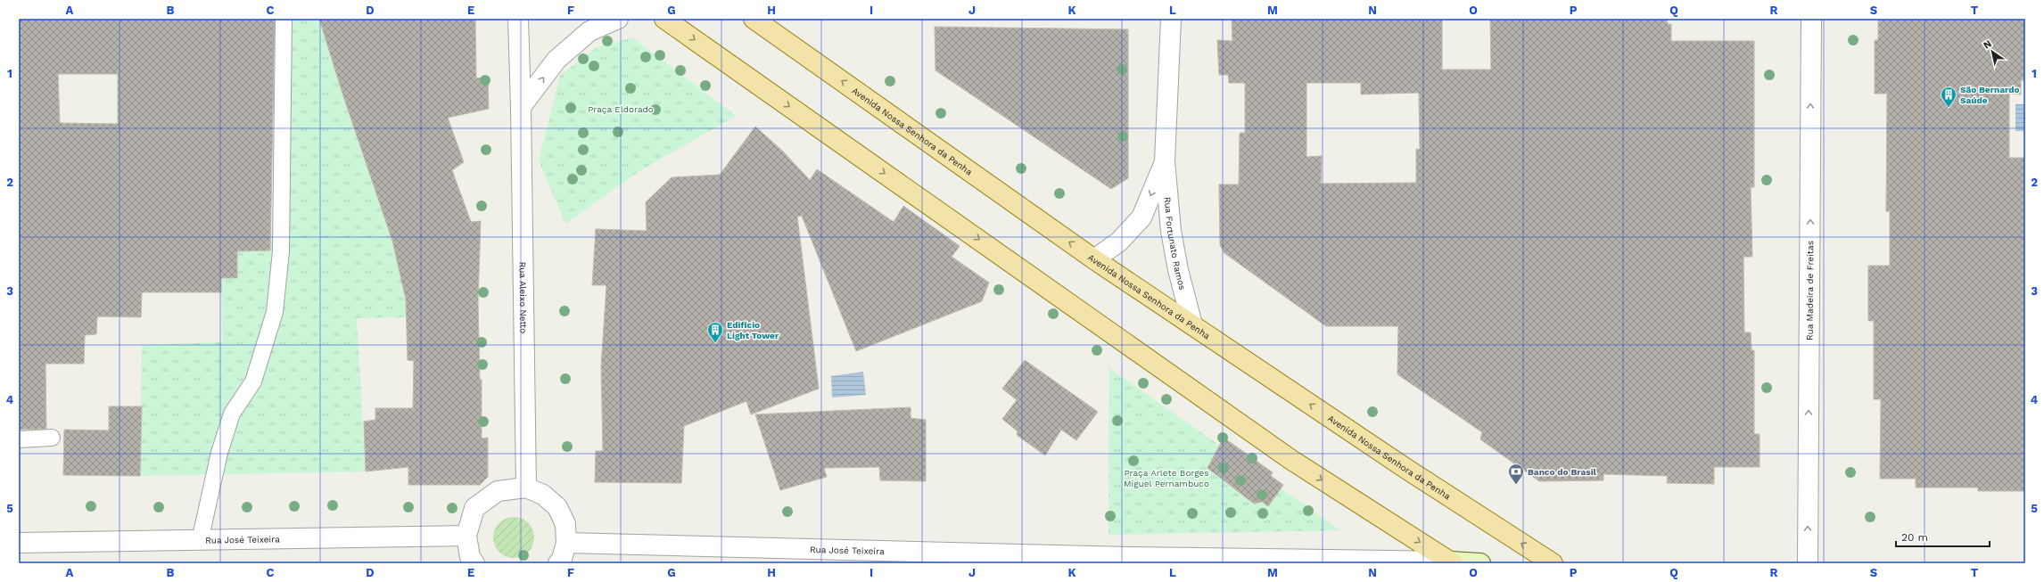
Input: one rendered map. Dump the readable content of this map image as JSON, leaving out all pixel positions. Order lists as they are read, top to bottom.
{
  "streets": {
    "main road": ["Avenida Nossa Senhora da Penha"],
    "street": [
      "Rua Fortunato Ramos",
      "Rua Madeira de Freitas",
      "Rua Aleixo Netto",
      "Rua José Teixeira"
    ]
  },
  "crossings": [
    ["Avenida Nossa Senhora da Penha", "Rua Fortunato Ramos"]
  ],
  "one_way": ["Rua Madeira de Freitas"],
  "parks": ["Praça Eldorado", "Praça Arlete Borges Miguel Pernambuco"],
  "places": {
    "building": ["São Bernardo Saúde", "Edifício Light Tower"],
    "bank": ["Banco do Brasil"]
  },
  "scale_bar": "20 m",
  "north": "top left",
  "grid": {
    "columns": [
      "A",
      "B",
      "C",
      "D",
      "E",
      "F",
      "G",
      "H",
      "I",
      "J",
      "K",
      "L",
      "M",
      "N",
      "O",
      "P",
      "Q",
      "R",
      "S",
      "T"
    ],
    "rows": [
      "1",
      "2",
      "3",
      "4",
      "5"
    ]
  }
}
